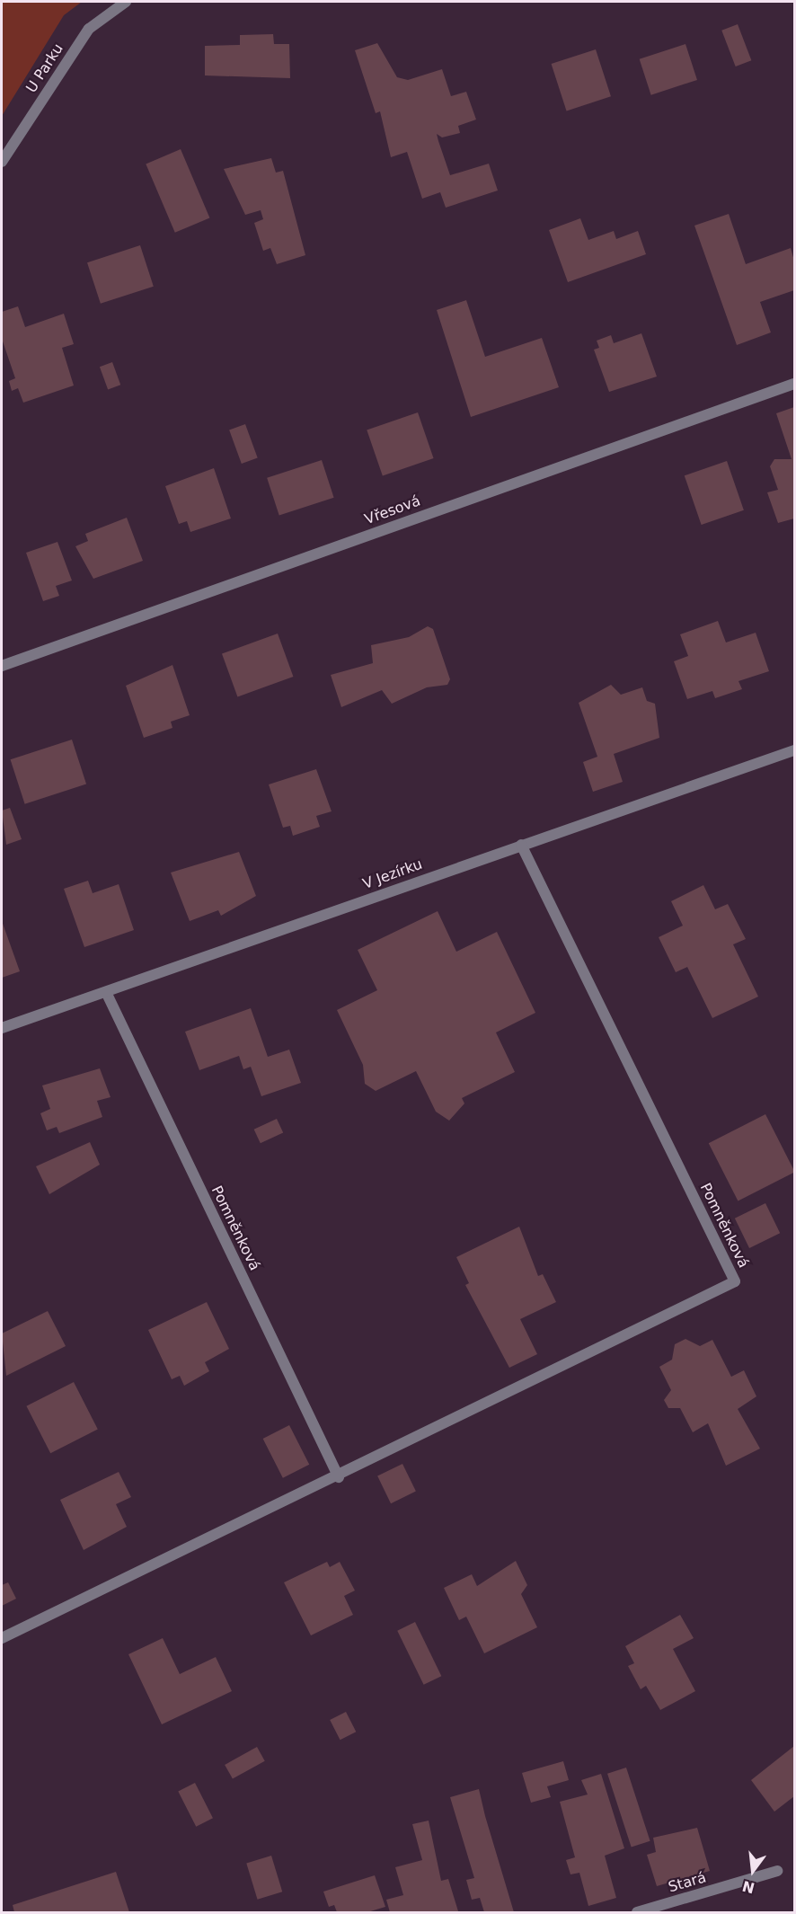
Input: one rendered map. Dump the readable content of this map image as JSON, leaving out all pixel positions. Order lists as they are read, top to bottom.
{
  "streets": {
    "street": [
      "U Parku",
      "Vřesová",
      "V Jezírku",
      "Pomněnková",
      "Stará"
    ]
  },
  "crossings": [
    ["V Jezírku", "Pomněnková"]
  ],
  "north": "bottom"
}
